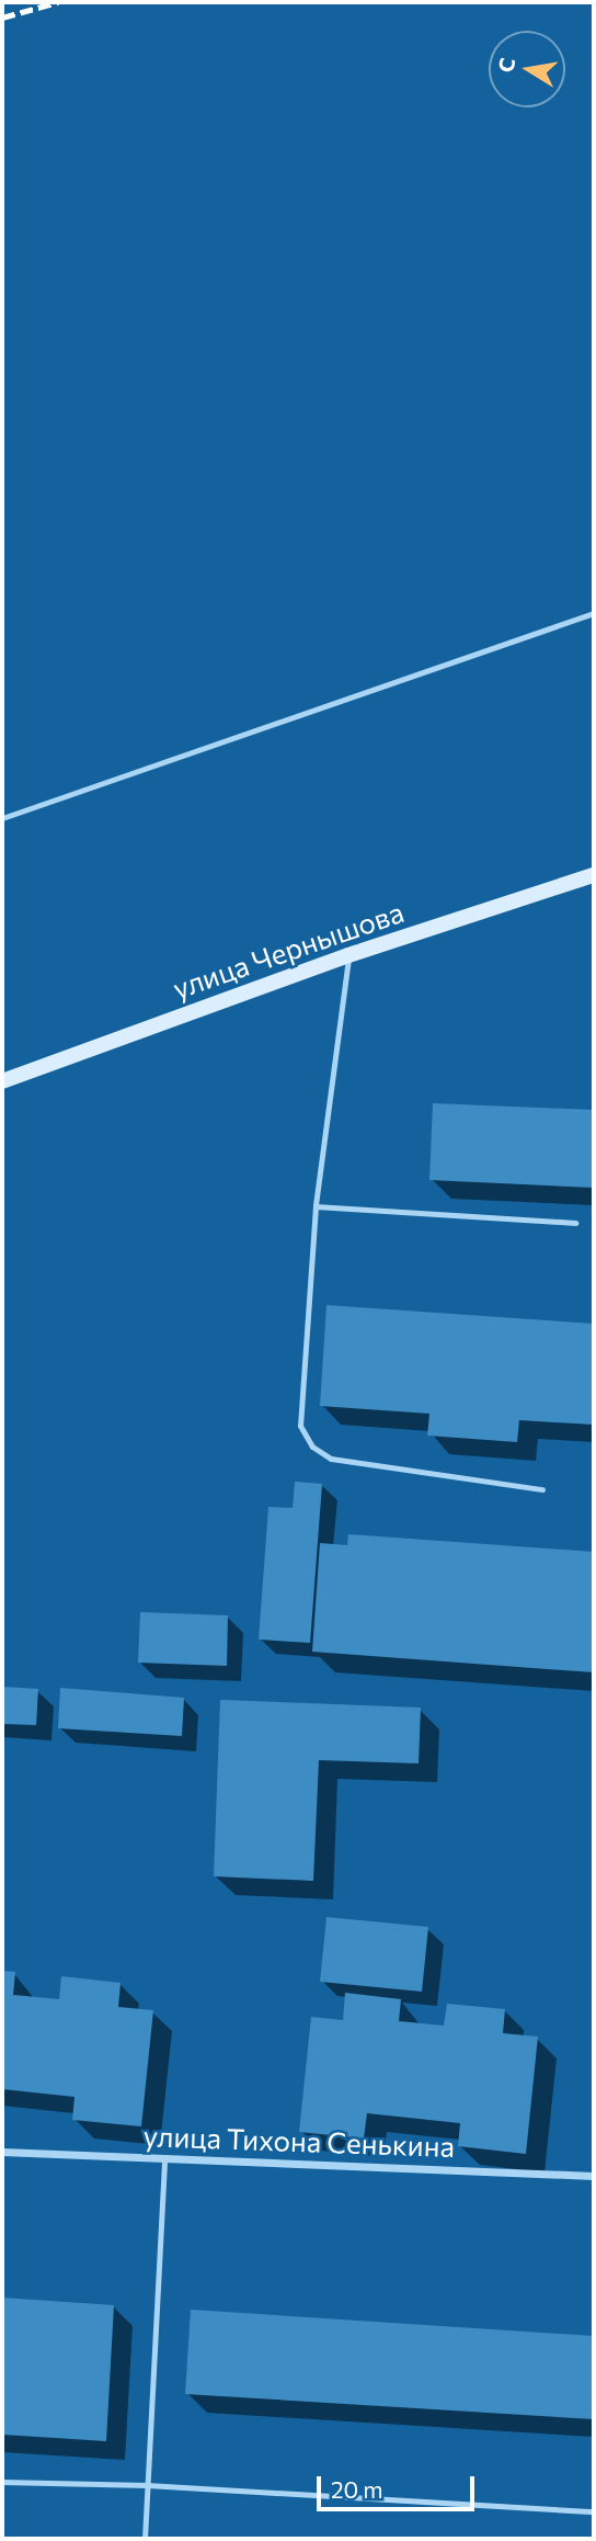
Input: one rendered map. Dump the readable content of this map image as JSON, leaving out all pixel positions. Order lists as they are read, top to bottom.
{
  "streets": {
    "main road": ["улица Чернышова"],
    "street": ["улица Тихона Сенькина"]
  },
  "scale_bar": "20 m",
  "north": "left"
}
